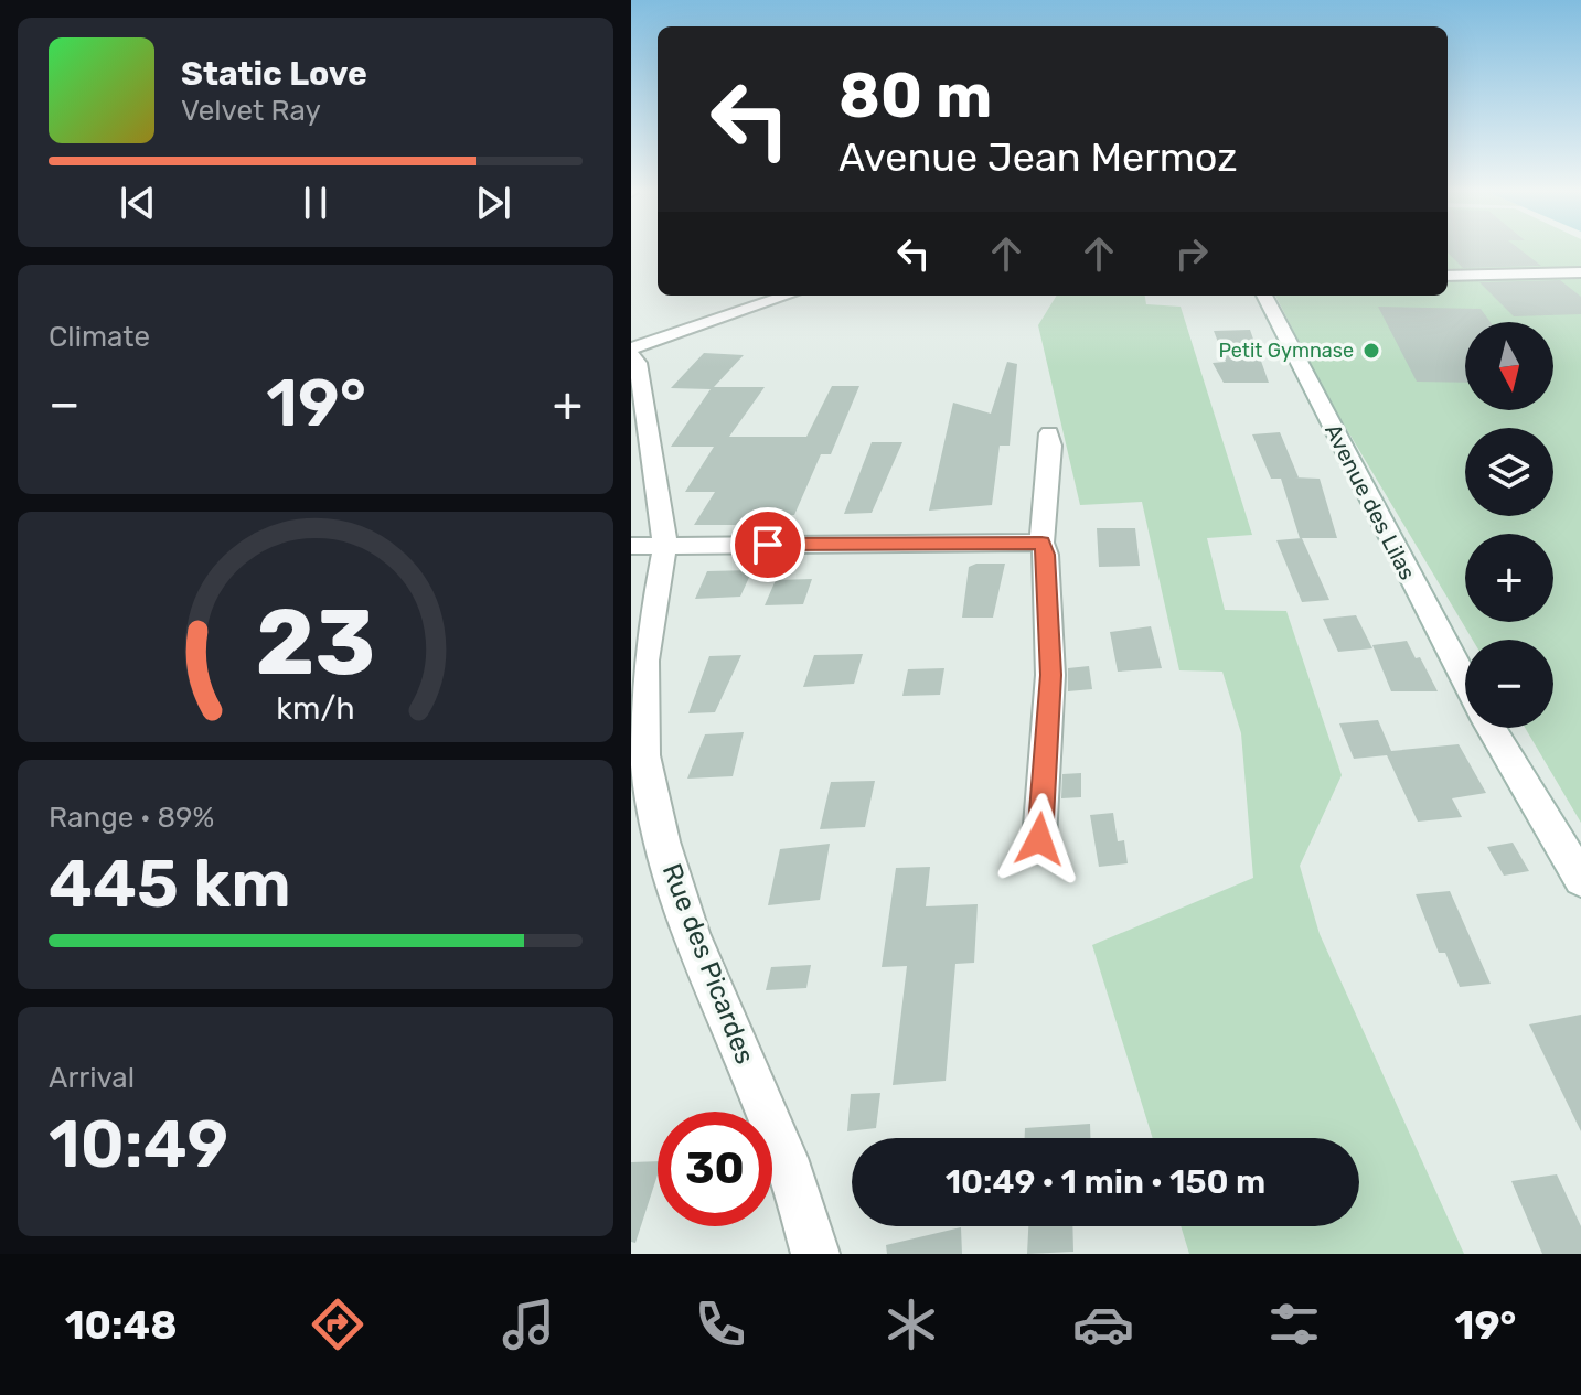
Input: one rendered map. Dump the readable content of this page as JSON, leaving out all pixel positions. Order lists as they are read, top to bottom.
{
  "streets": {
    "street": ["Avenue des Lilas", "Rue des Picardes"]
  },
  "places": ["Petit Gymnase"],
  "north": "bottom",
  "page": {
    "turn": ["80 m", "Avenue Jean Mermoz"],
    "song": ["Static Love", "Velvet Ray"],
    "tile": [
      "Climate",
      ["Range · 89%", "445 km"],
      ["Arrival", "10:49"]
    ],
    "map_buttons": ["+", "−"],
    "heat": ["−", "19°", "+"],
    "limit": "30",
    "trip": "10:49 · 1 min · 150 m",
    "tabs": ["10:48", "19°"],
    "gauge": ["23", "km/h"]
  }
}
